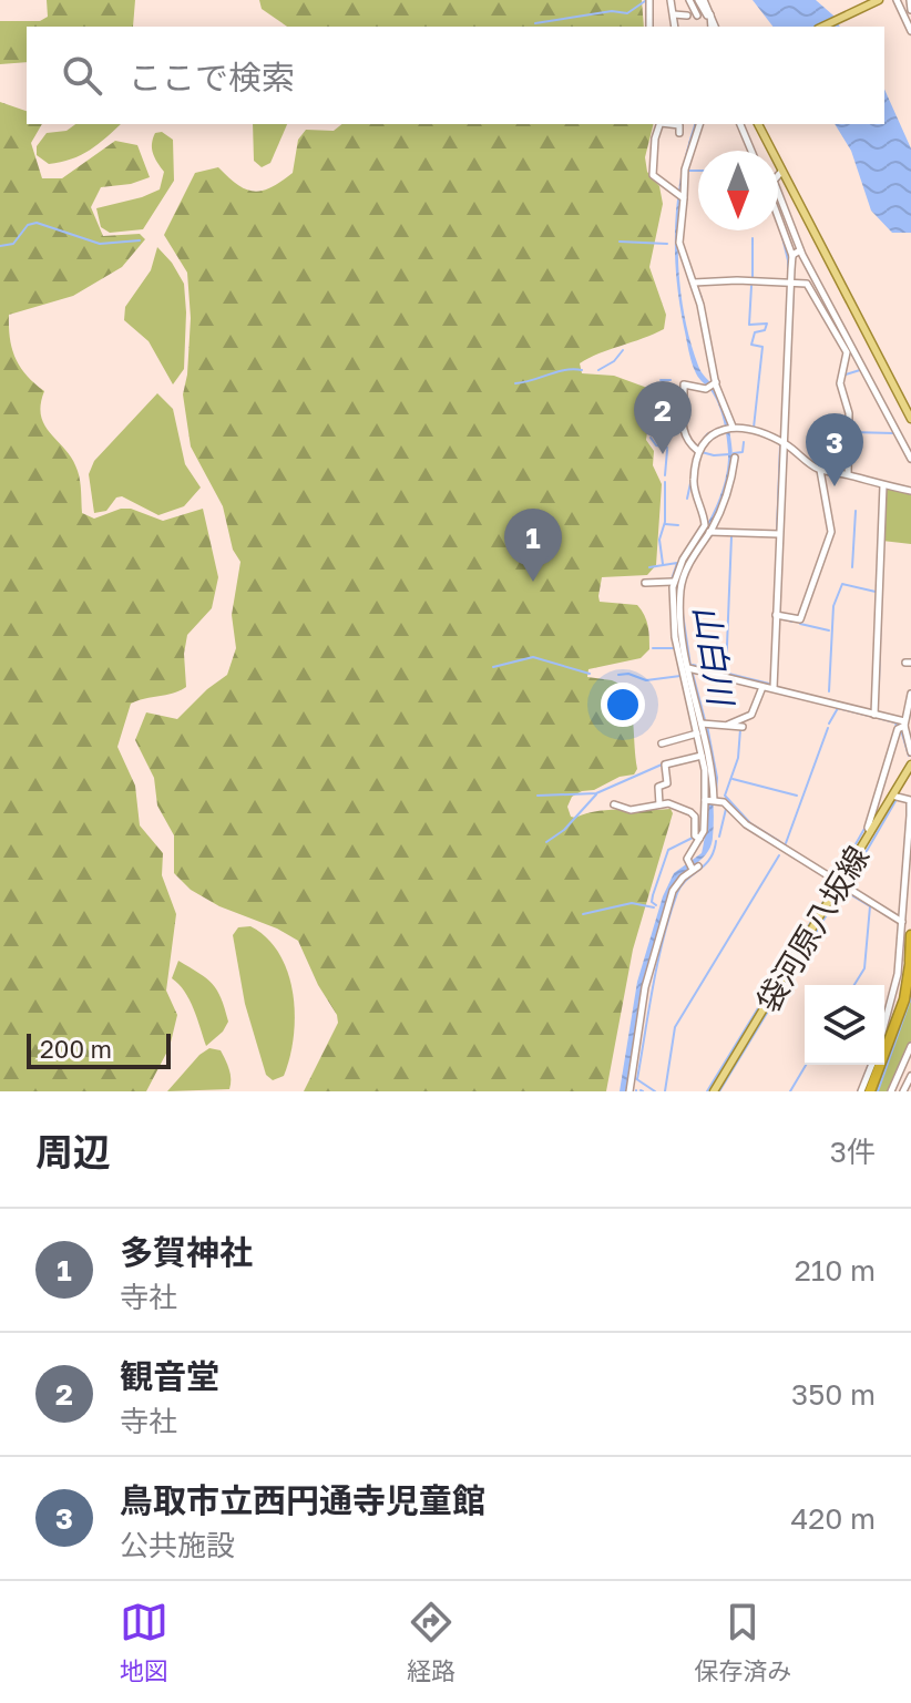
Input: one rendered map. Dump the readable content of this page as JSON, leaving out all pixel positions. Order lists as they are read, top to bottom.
{
  "streets": {
    "main road": ["袋河原八坂線"]
  },
  "water": ["山白川"],
  "scale_bar": "200 m",
  "north": "bottom",
  "page": {
    "search": "ここで検索",
    "pins": ["2", "3", "1"],
    "scale": "200 m",
    "heading": ["周辺", "3件"],
    "list": [
      {
        "mark": "1",
        "name": "多賀神社",
        "note": "寺社",
        "value": "210 m"
      },
      {
        "mark": "2",
        "name": "観音堂",
        "note": "寺社",
        "value": "350 m"
      },
      {
        "mark": "3",
        "name": "鳥取市立西円通寺児童館",
        "note": "公共施設",
        "value": "420 m"
      }
    ],
    "nav": ["地図", "経路", "保存済み"]
  }
}
